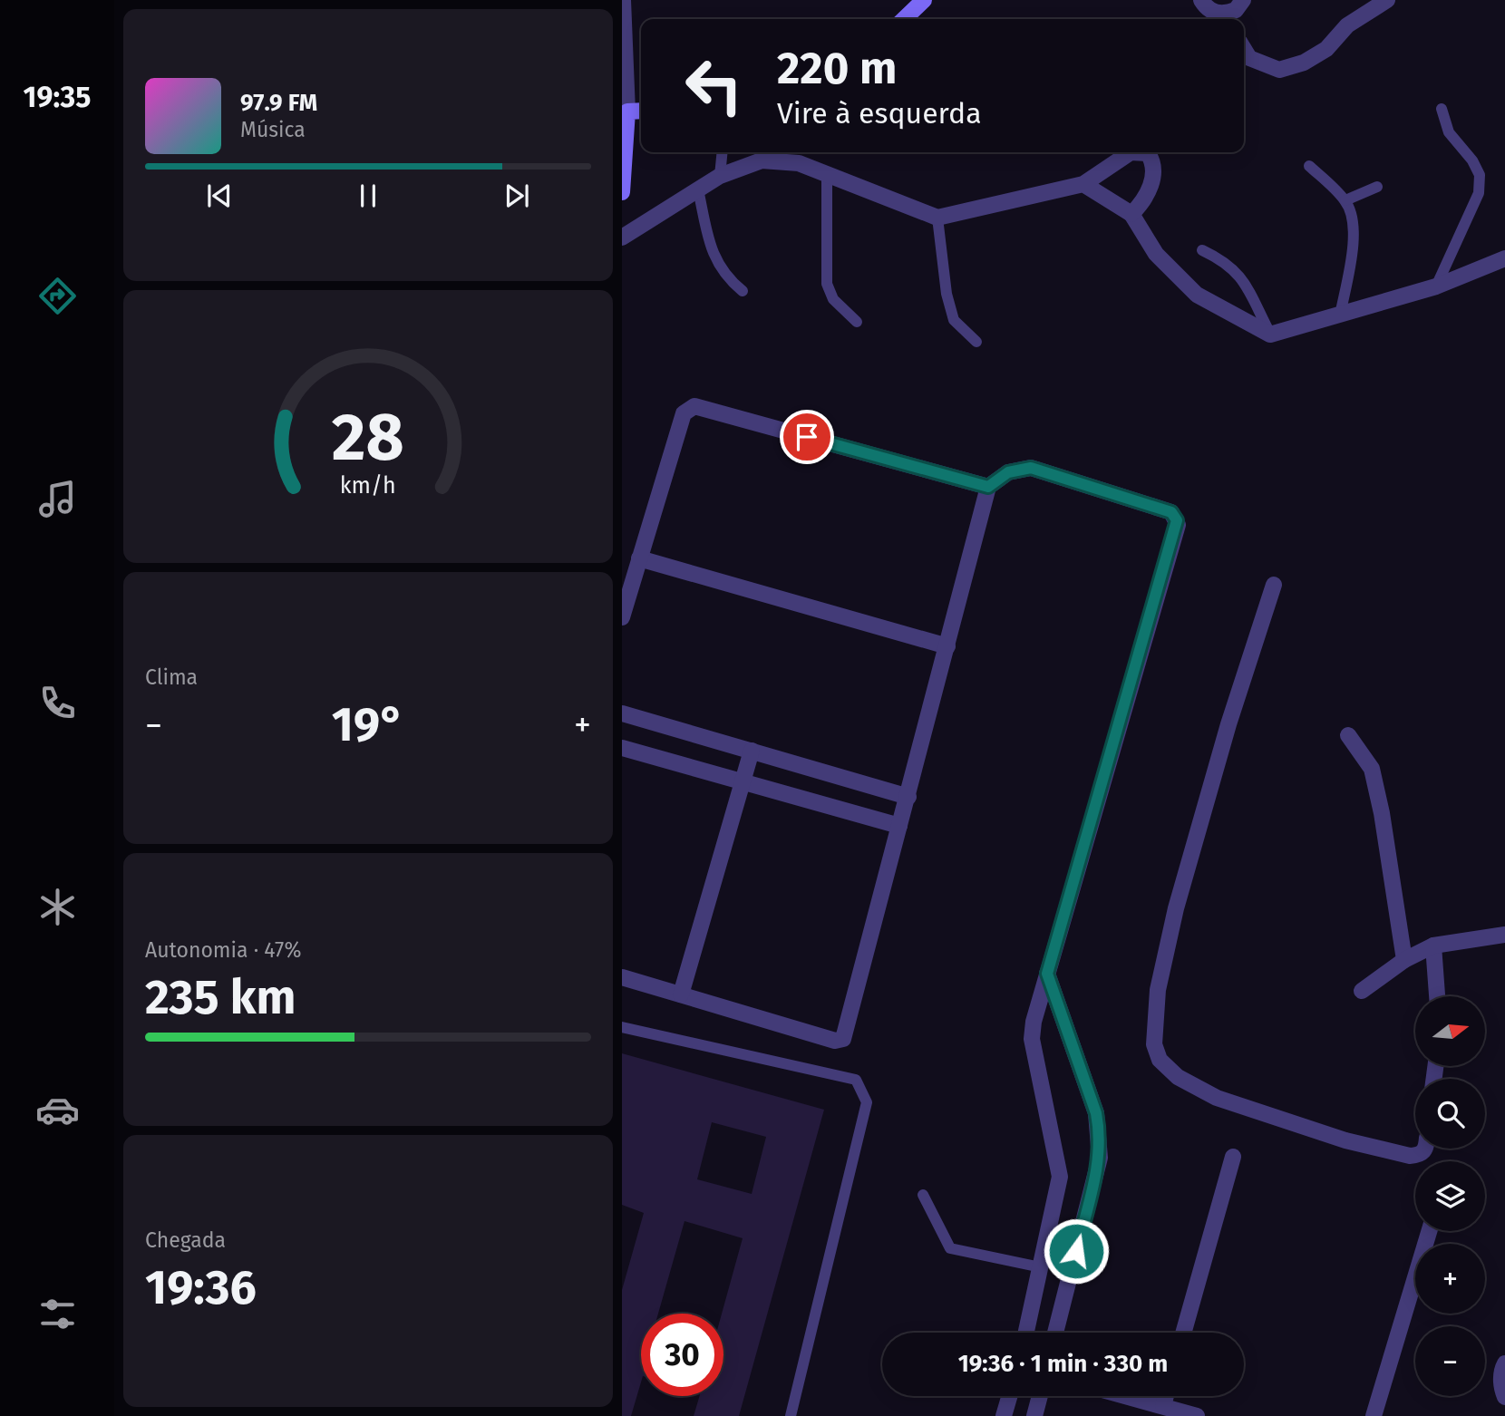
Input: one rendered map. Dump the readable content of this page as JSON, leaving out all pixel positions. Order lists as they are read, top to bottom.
{
  "north": "right",
  "page": {
    "tabs": "19:35",
    "turn": ["220 m", "Vire à esquerda"],
    "song": ["97.9 FM", "Música"],
    "tile": [
      "Clima",
      ["Autonomia · 47%", "235 km"],
      ["Chegada", "19:36"]
    ],
    "heat": ["−", "19°", "+"],
    "map_buttons": ["+", "−"],
    "limit": "30",
    "trip": "19:36 · 1 min · 330 m",
    "gauge": ["28", "km/h"]
  }
}
